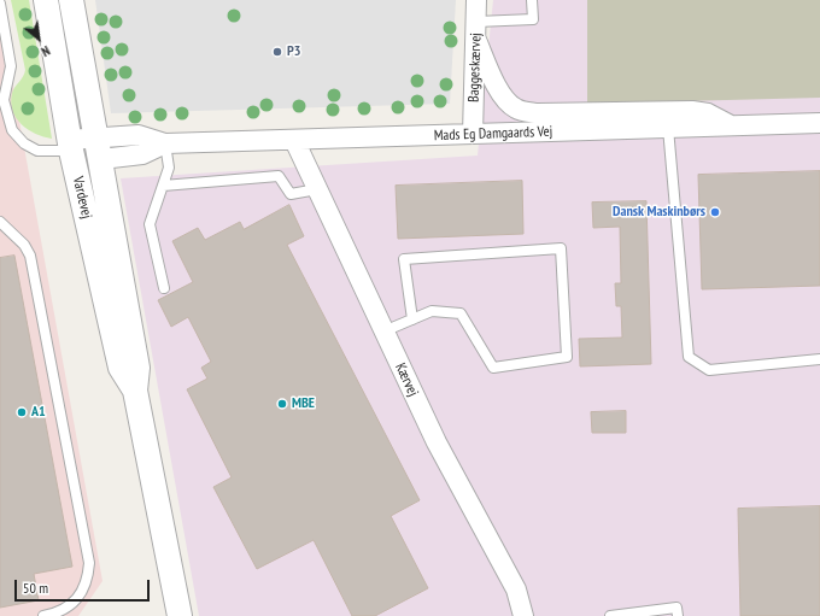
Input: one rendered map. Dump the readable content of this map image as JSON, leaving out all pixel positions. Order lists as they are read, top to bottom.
{
  "streets": {
    "street": [
      "Baggeskærvej",
      "Mads Eg Damgaards Vej",
      "Vardevej",
      "Kærvej"
    ]
  },
  "crossings": [
    ["Baggeskærvej", "Mads Eg Damgaards Vej"],
    ["Mads Eg Damgaards Vej", "Vardevej"],
    ["Mads Eg Damgaards Vej", "Kærvej"]
  ],
  "places": [
    "P3",
    "Dansk Maskinbørs",
    "MBE",
    "A1"
  ],
  "scale_bar": "50 m",
  "north": "bottom right"
}
